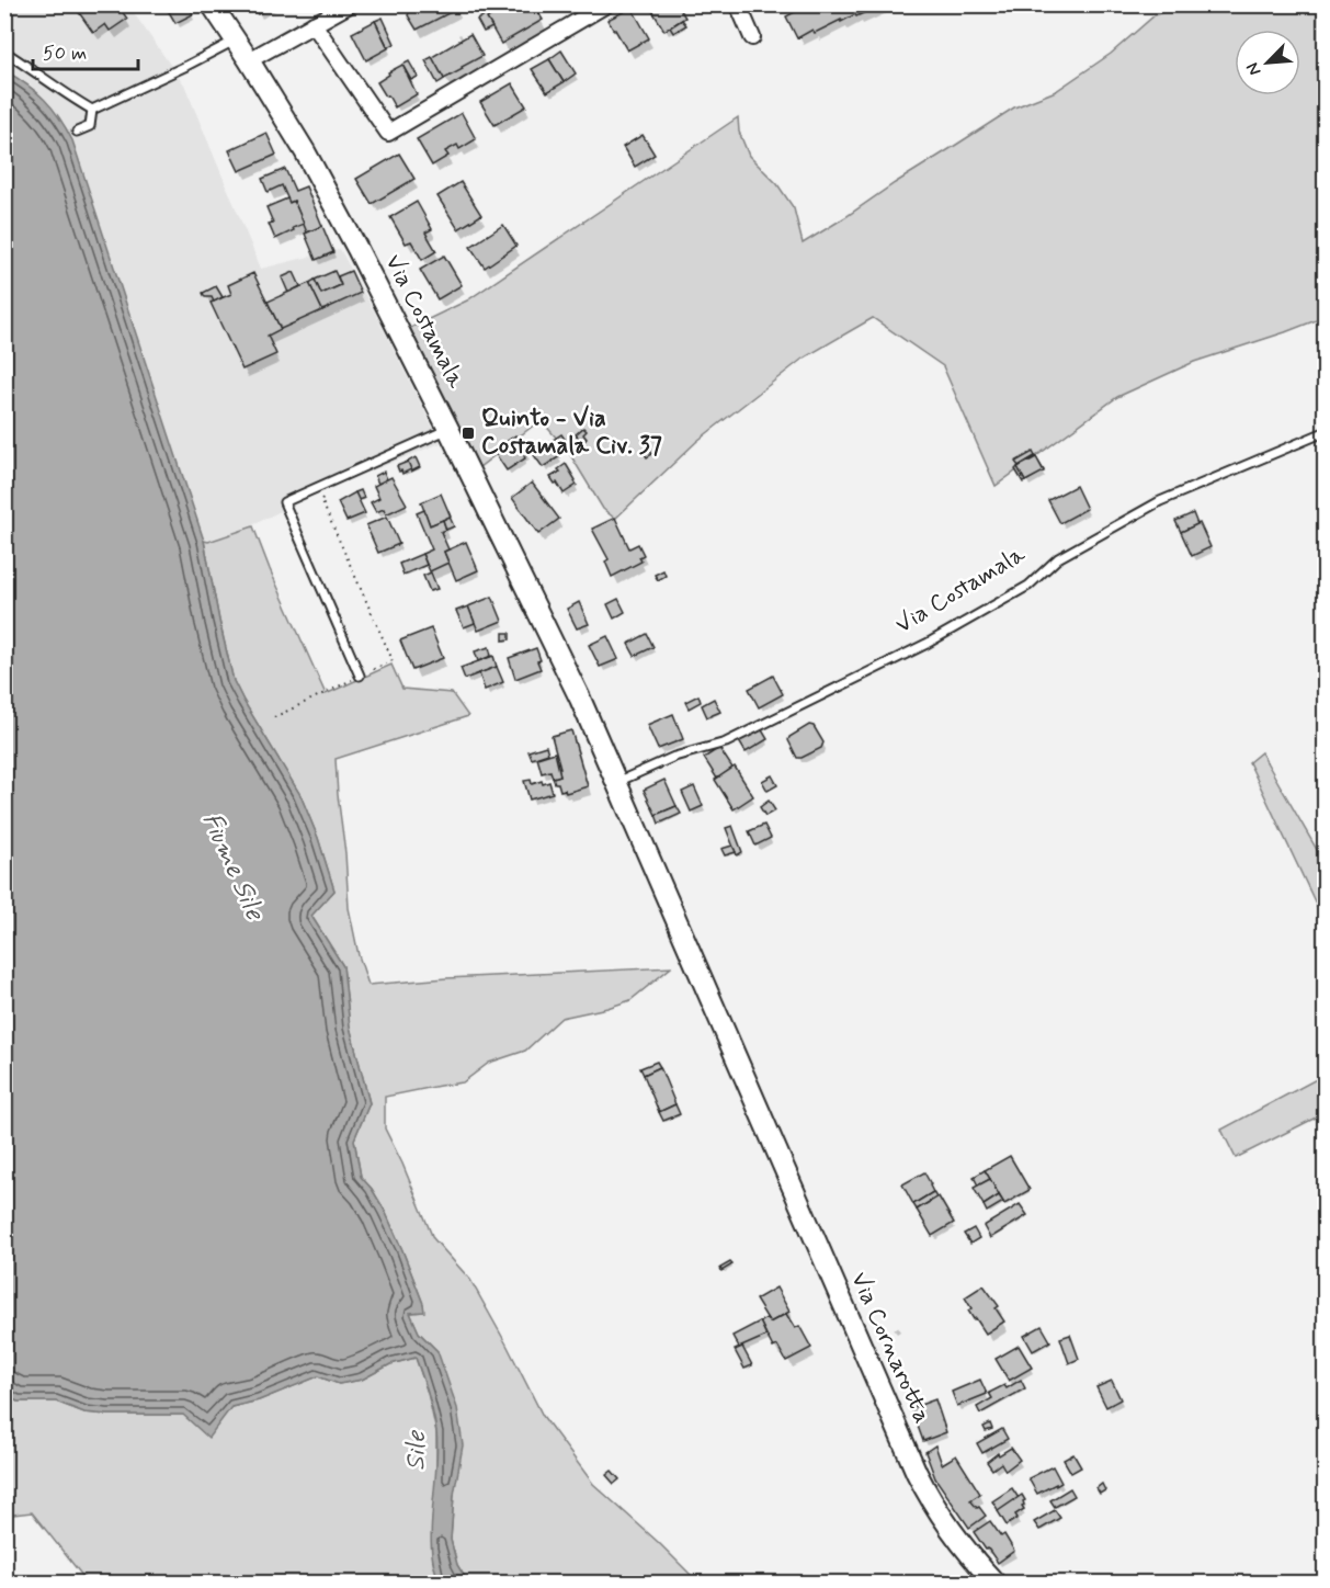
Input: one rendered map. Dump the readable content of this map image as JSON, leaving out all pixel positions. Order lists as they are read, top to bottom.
{
  "streets": {
    "main road": ["Via Costamala", "Via Cornarotta"]
  },
  "crossings": [
    ["Via Costamala", "Via Cornarotta"]
  ],
  "water": ["Fiume Sile", "Sile"],
  "places": {
    "transit": ["Quinto - Via Costamala Civ. 37"]
  },
  "scale_bar": "50 m",
  "north": "bottom left"
}
